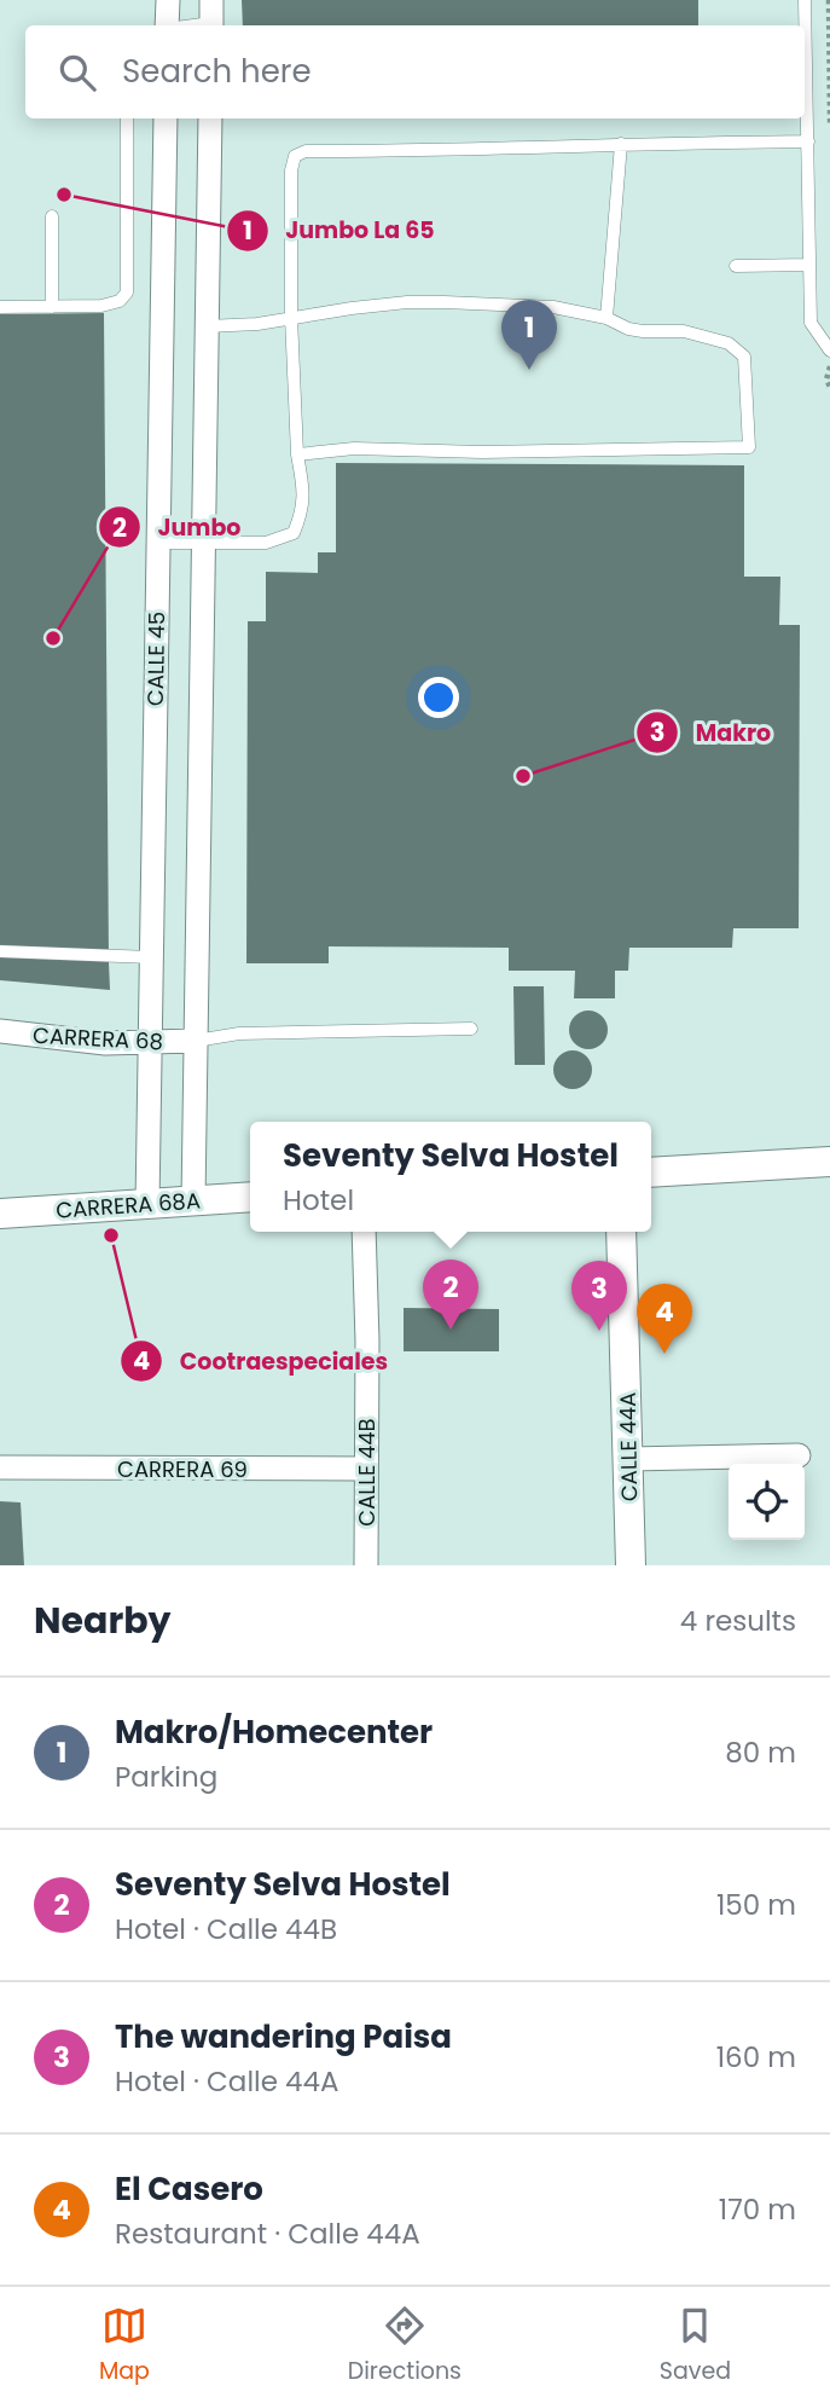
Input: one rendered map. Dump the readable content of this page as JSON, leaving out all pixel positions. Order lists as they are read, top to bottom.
{
  "streets": {
    "street": [
      "CALLE 45",
      "CARRERA 68",
      "CARRERA 68A",
      "CALLE 44A",
      "CARRERA 69",
      "CALLE 44B"
    ]
  },
  "crossings": [
    ["CALLE 45", "CARRERA 68"],
    ["CALLE 45", "CARRERA 68A"],
    ["CARRERA 69", "CALLE 44B"]
  ],
  "places": [
    "Jumbo La 65",
    "Jumbo",
    "Makro",
    "Cootraespeciales"
  ],
  "page": {
    "search": "Search here",
    "pins": [
      "1",
      "2",
      "3",
      "4"
    ],
    "popup": ["Seventy Selva Hostel", "Hotel"],
    "heading": ["Nearby", "4 results"],
    "list": [
      {
        "mark": "1",
        "name": "Makro/Homecenter",
        "note": "Parking",
        "value": "80 m"
      },
      {
        "mark": "2",
        "name": "Seventy Selva Hostel",
        "note": "Hotel · Calle 44B",
        "value": "150 m"
      },
      {
        "mark": "3",
        "name": "The wandering Paisa",
        "note": "Hotel · Calle 44A",
        "value": "160 m"
      },
      {
        "mark": "4",
        "name": "El Casero",
        "note": "Restaurant · Calle 44A",
        "value": "170 m"
      }
    ],
    "nav": ["Map", "Directions", "Saved"]
  }
}
